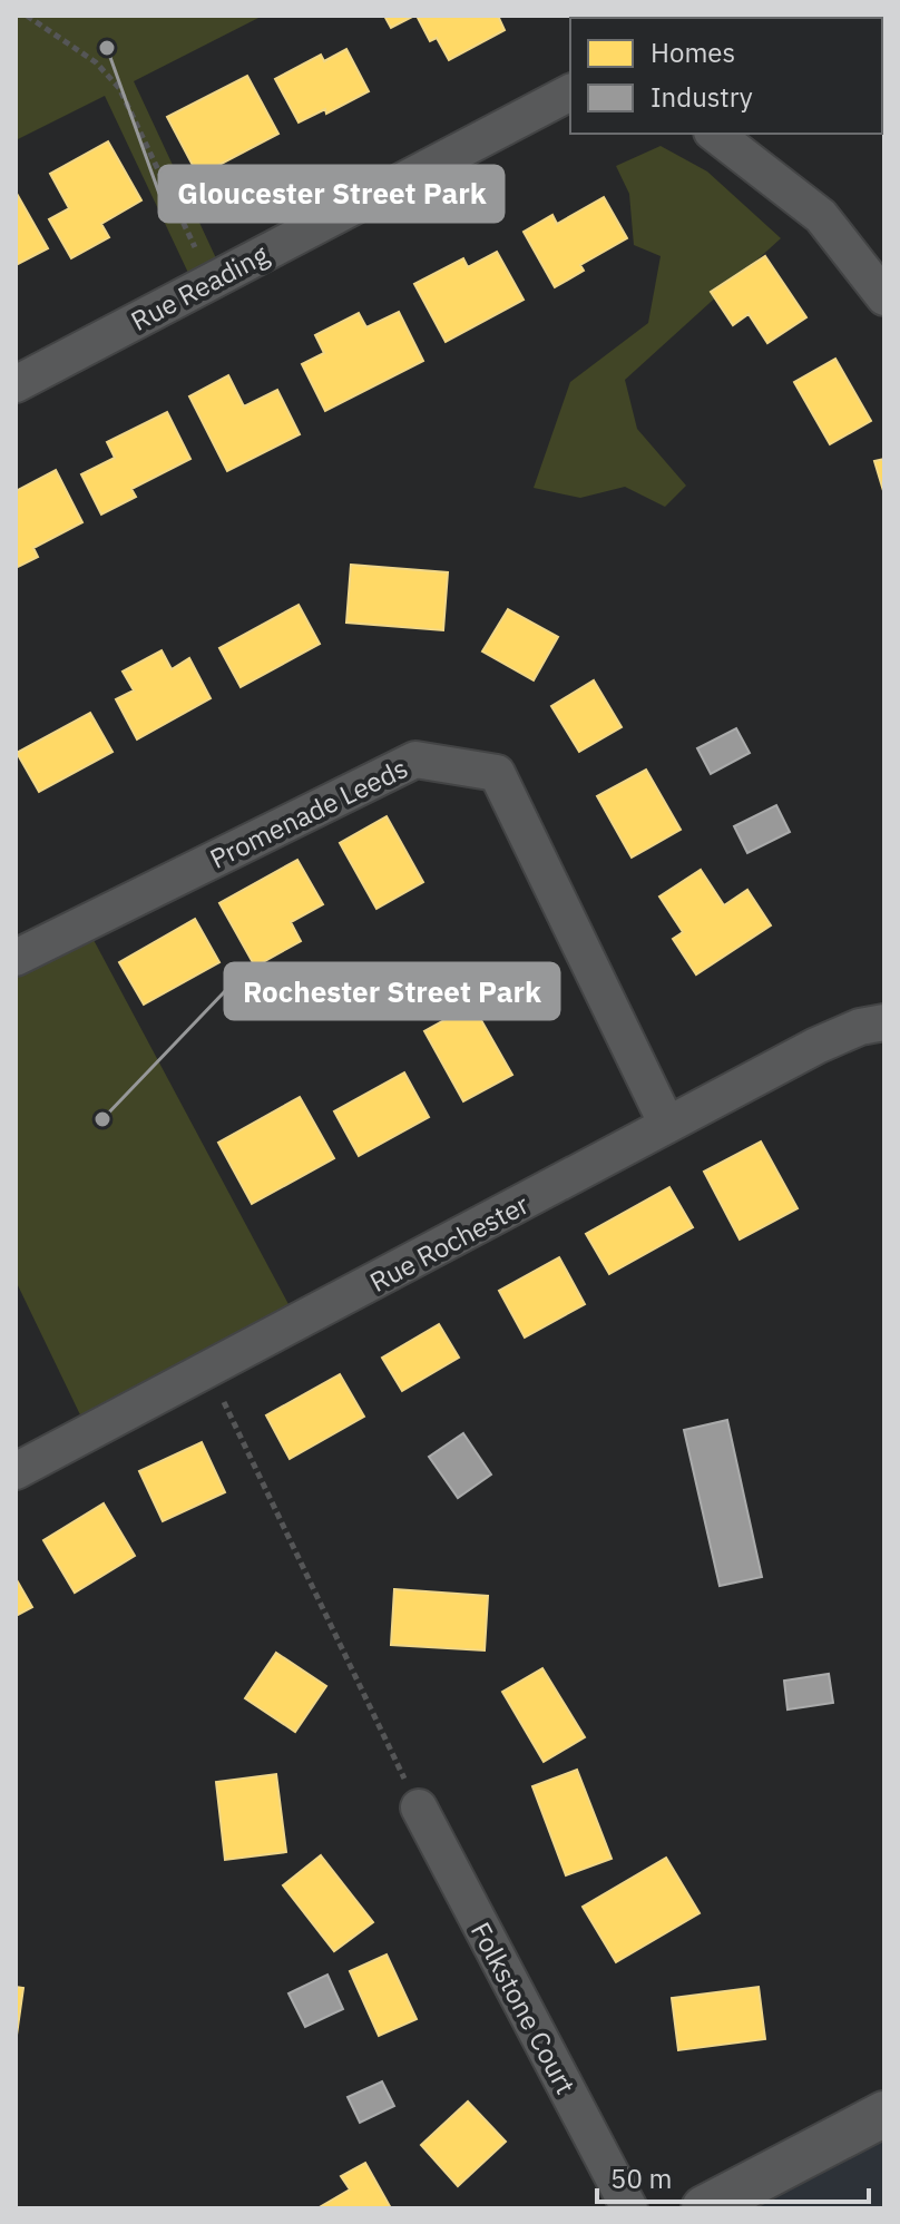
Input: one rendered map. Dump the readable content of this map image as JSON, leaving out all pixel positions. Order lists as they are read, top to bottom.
{
  "streets": {
    "street": [
      "Rue Reading",
      "Promenade Leeds",
      "Rue Rochester",
      "Folkstone Court"
    ]
  },
  "crossings": [
    ["Promenade Leeds", "Rue Rochester"]
  ],
  "places": ["Gloucester Street Park", "Rochester Street Park"],
  "legend": ["Homes", "Industry"],
  "scale_bar": "50 m"
}
